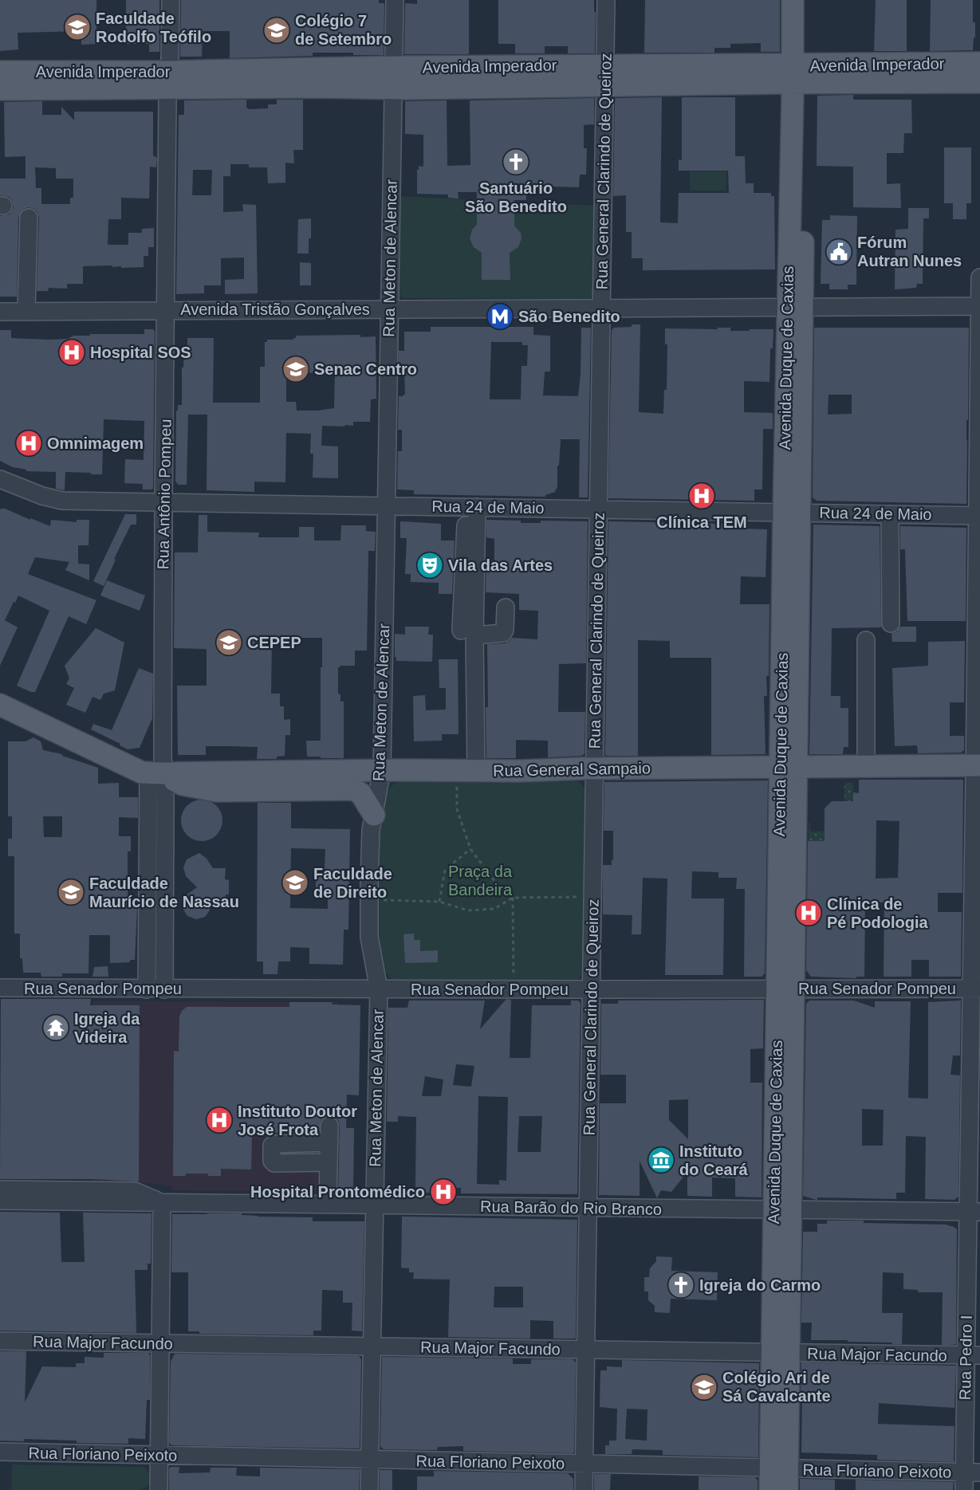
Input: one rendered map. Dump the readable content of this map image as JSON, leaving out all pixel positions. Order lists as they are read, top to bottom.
{
  "streets": {
    "main road": ["Avenida Imperador", "Avenida Duque de Caxias", "Rua General Sampaio"],
    "street": [
      "Rua General Clarindo de Queiroz",
      "Rua Meton de Alencar",
      "Avenida Tristão Gonçalves",
      "Rua Antônio Pompeu",
      "Rua 24 de Maio",
      "Rua Senador Pompeu",
      "Rua Barão do Rio Branco",
      "Rua Major Facundo",
      "Rua Pedro I",
      "Rua Floriano Peixoto"
    ]
  },
  "crossings": [
    ["Avenida Imperador", "Rua General Clarindo de Queiroz"],
    ["Avenida Imperador", "Rua Meton de Alencar"],
    ["Avenida Imperador", "Avenida Duque de Caxias"],
    ["Avenida Imperador", "Rua Antônio Pompeu"],
    ["Rua General Clarindo de Queiroz", "Avenida Tristão Gonçalves"],
    ["Rua General Clarindo de Queiroz", "Rua 24 de Maio"],
    ["Rua General Clarindo de Queiroz", "Rua General Sampaio"],
    ["Rua General Clarindo de Queiroz", "Rua Senador Pompeu"],
    ["Rua General Clarindo de Queiroz", "Rua Barão do Rio Branco"],
    ["Rua General Clarindo de Queiroz", "Rua Major Facundo"],
    ["Rua General Clarindo de Queiroz", "Rua Floriano Peixoto"],
    ["Rua Meton de Alencar", "Avenida Tristão Gonçalves"],
    ["Rua Meton de Alencar", "Rua 24 de Maio"],
    ["Rua Meton de Alencar", "Rua General Sampaio"],
    ["Rua Meton de Alencar", "Rua Senador Pompeu"],
    ["Rua Meton de Alencar", "Rua Barão do Rio Branco"],
    ["Rua Meton de Alencar", "Rua Major Facundo"],
    ["Rua Meton de Alencar", "Rua Floriano Peixoto"],
    ["Avenida Tristão Gonçalves", "Avenida Duque de Caxias"],
    ["Avenida Tristão Gonçalves", "Rua Antônio Pompeu"],
    ["Avenida Tristão Gonçalves", "Rua Pedro I"],
    ["Avenida Duque de Caxias", "Rua 24 de Maio"],
    ["Avenida Duque de Caxias", "Rua General Sampaio"],
    ["Avenida Duque de Caxias", "Rua Senador Pompeu"],
    ["Avenida Duque de Caxias", "Rua Barão do Rio Branco"],
    ["Avenida Duque de Caxias", "Rua Major Facundo"],
    ["Avenida Duque de Caxias", "Rua Floriano Peixoto"],
    ["Rua Antônio Pompeu", "Rua 24 de Maio"],
    ["Rua Antônio Pompeu", "Rua General Sampaio"],
    ["Rua Antônio Pompeu", "Rua Senador Pompeu"],
    ["Rua 24 de Maio", "Rua Pedro I"],
    ["Rua General Sampaio", "Rua Pedro I"],
    ["Rua Senador Pompeu", "Rua Pedro I"],
    ["Rua Barão do Rio Branco", "Rua Pedro I"],
    ["Rua Major Facundo", "Rua Pedro I"],
    ["Rua Pedro I", "Rua Floriano Peixoto"]
  ],
  "parks": ["Praça da Bandeira"],
  "places": {
    "school or university": [
      "Faculdade Rodolfo Teófilo",
      "Colégio 7 de Setembro",
      "Senac Centro",
      "CEPEP",
      "Faculdade de Direito",
      "Faculdade Maurício de Nassau",
      "Colégio Ari de Sá Cavalcante"
    ],
    "church": ["Santuário São Benedito", "Igreja do Carmo"],
    "public building": ["Fórum Autran Nunes"],
    "metro station": ["São Benedito"],
    "hospital": [
      "Hospital SOS",
      "Omnimagem",
      "Clínica TEM",
      "Clínica de Pé Podologia",
      "Instituto Doutor José Frota",
      "Hospital Prontomédico"
    ],
    "theatre": ["Vila das Artes"],
    "temple": ["Igreja da Videira"],
    "museum": ["Instituto do Ceará"]
  }
}
